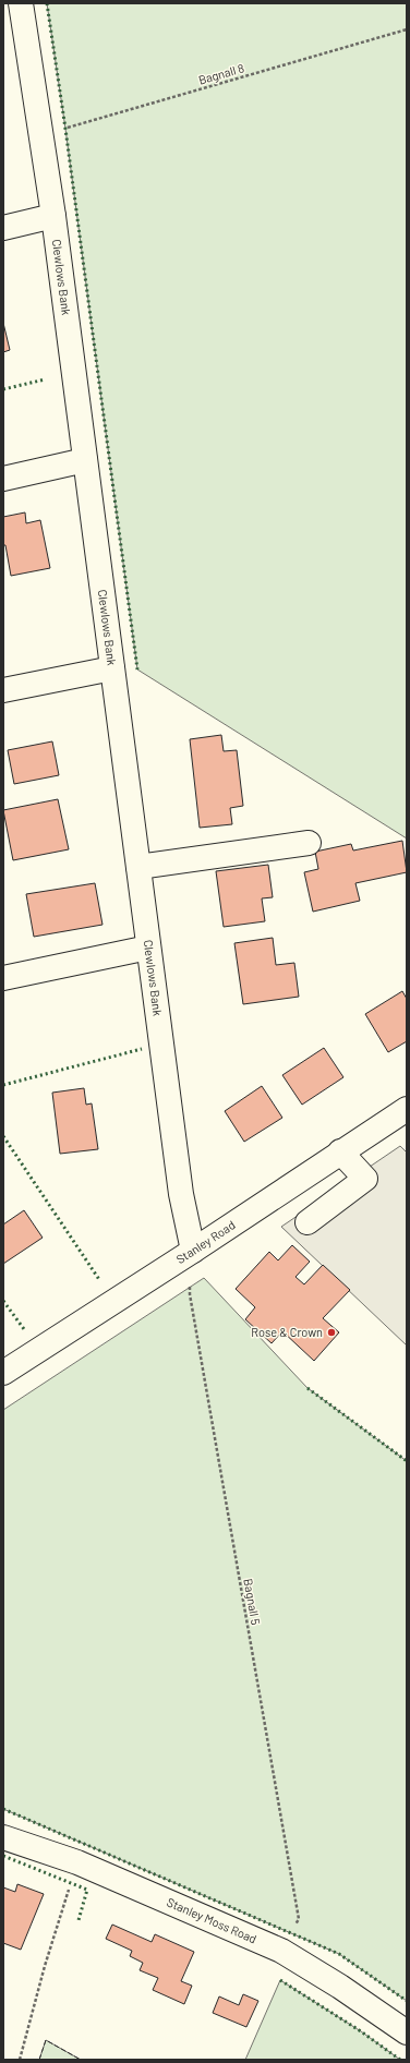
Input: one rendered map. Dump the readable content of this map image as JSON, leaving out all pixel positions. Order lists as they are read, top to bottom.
{
  "streets": {
    "street": ["Clewlows Bank", "Stanley Road", "Stanley Moss Road"],
    "path": ["Bagnall 8", "Bagnall 5"]
  },
  "crossings": [
    ["Bagnall 8", "Clewlows Bank"],
    ["Clewlows Bank", "Stanley Road"],
    ["Clewlows Bank", "Bagnall 5"],
    ["Stanley Road", "Bagnall 5"],
    ["Bagnall 5", "Stanley Moss Road"]
  ],
  "places": ["Rose & Crown"]
}
